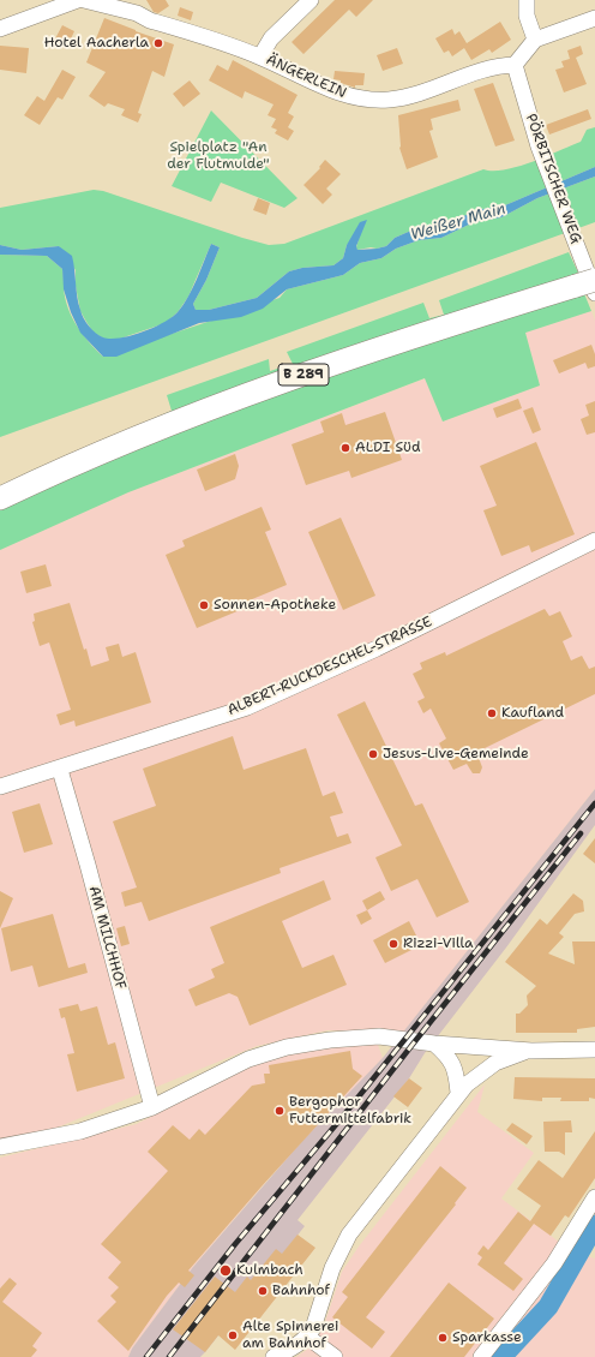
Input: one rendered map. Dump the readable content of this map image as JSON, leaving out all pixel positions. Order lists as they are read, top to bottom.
{
  "streets": {
    "highway": ["B 289"],
    "street": [
      "ÄNGERLEIN",
      "PÖRBITSCHER WEG",
      "ALBERT-RUCKDESCHEL-STRASSE",
      "AM MILCHHOF"
    ]
  },
  "crossings": [
    ["ÄNGERLEIN", "PÖRBITSCHER WEG"],
    ["PÖRBITSCHER WEG", "B 289"],
    ["ALBERT-RUCKDESCHEL-STRASSE", "AM MILCHHOF"]
  ],
  "water": ["Weißer Main"],
  "parks": ["Spielplatz \"An der Flutmulde\""],
  "places": [
    "Hotel Aacherla",
    "ALDI Süd",
    "Sonnen-Apotheke",
    "Kaufland",
    "Jesus-Live-Gemeinde",
    "Rizzi-Villa",
    "Bergophor Futtermittelfabrik",
    "Kulmbach",
    "Bahnhof",
    "Alte Spinnerei am Bahnhof",
    "Sparkasse"
  ]
}
